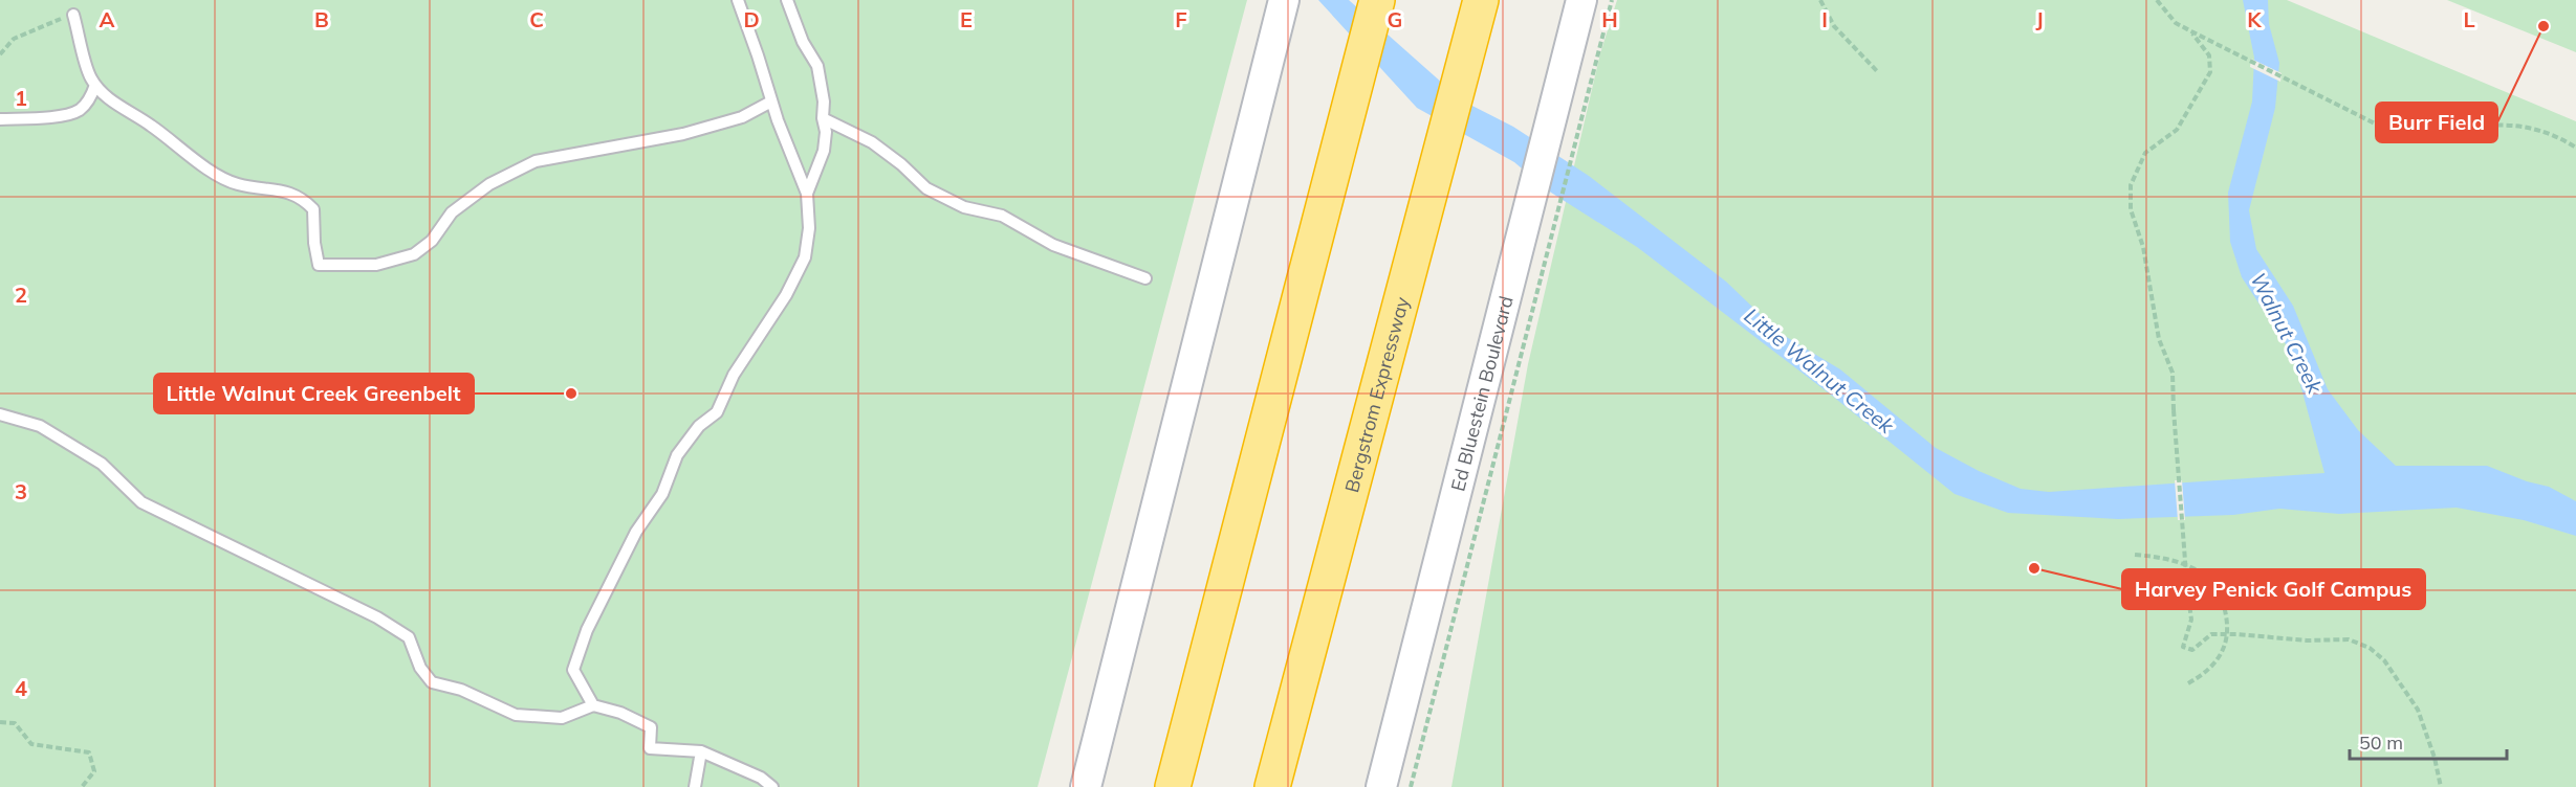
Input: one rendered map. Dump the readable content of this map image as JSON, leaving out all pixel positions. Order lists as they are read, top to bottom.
{
  "streets": {
    "highway": ["Bergstrom Expressway"],
    "main road": ["Ed Bluestein Boulevard"]
  },
  "water": ["Walnut Creek", "Little Walnut Creek"],
  "places": ["Burr Field", "Little Walnut Creek Greenbelt", "Harvey Penick Golf Campus"],
  "scale_bar": "50 m",
  "grid": {
    "columns": [
      "A",
      "B",
      "C",
      "D",
      "E",
      "F",
      "G",
      "H",
      "I",
      "J",
      "K",
      "L"
    ],
    "rows": [
      "1",
      "2",
      "3",
      "4"
    ]
  }
}
